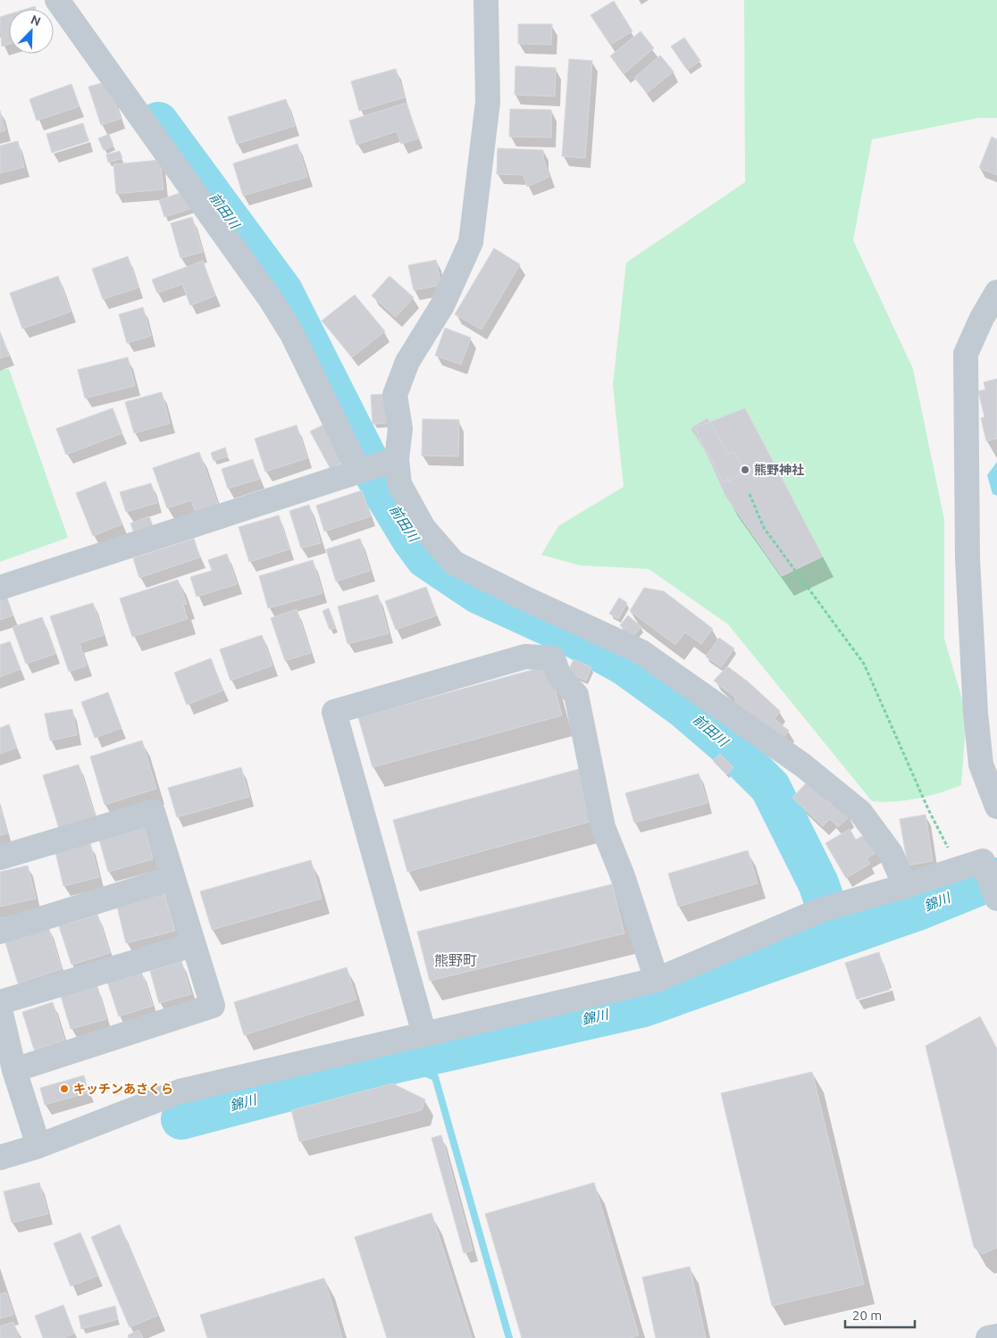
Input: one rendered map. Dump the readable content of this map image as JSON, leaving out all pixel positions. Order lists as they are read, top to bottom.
{
  "districts": ["熊野町"],
  "water": ["前田川", "錦川"],
  "places": ["熊野神社", "キッチンあさくら"],
  "scale_bar": "20 m",
  "north": "top right"
}
